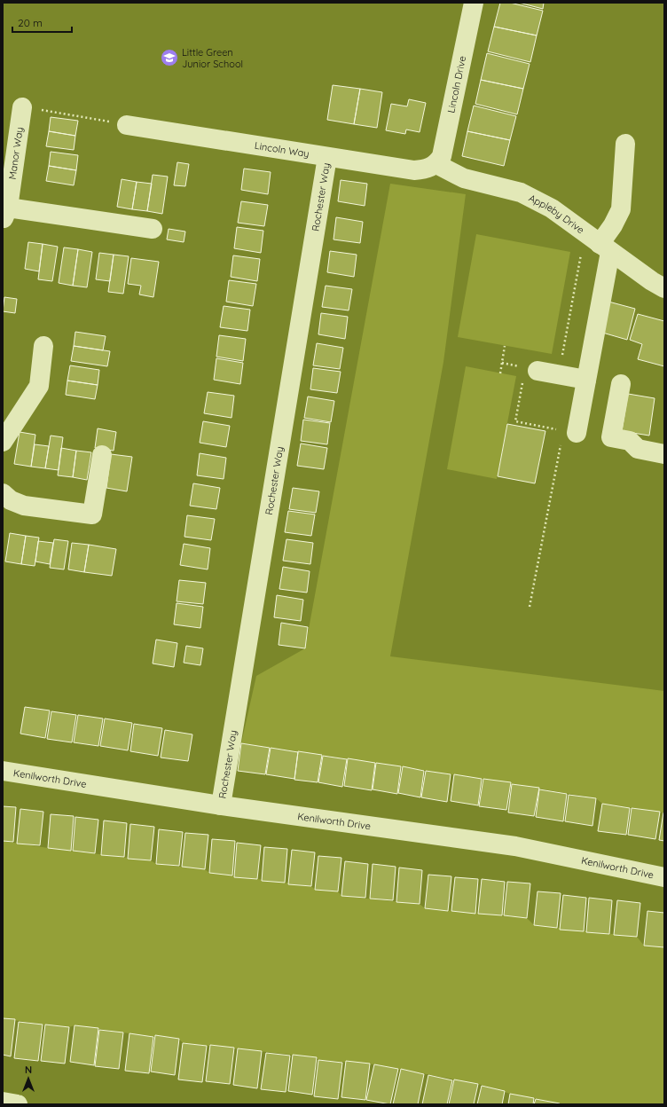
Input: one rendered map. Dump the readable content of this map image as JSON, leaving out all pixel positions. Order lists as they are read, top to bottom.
{
  "streets": {
    "street": [
      "Lincoln Drive",
      "Lincoln Way",
      "Manor Way",
      "Rochester Way",
      "Appleby Drive",
      "Kenilworth Drive"
    ]
  },
  "crossings": [
    ["Lincoln Drive", "Lincoln Way"],
    ["Lincoln Drive", "Appleby Drive"],
    ["Lincoln Way", "Rochester Way"],
    ["Lincoln Way", "Appleby Drive"],
    ["Rochester Way", "Kenilworth Drive"]
  ],
  "places": {
    "school or university": ["Little Green Junior School"]
  },
  "scale_bar": "20 m",
  "north": "top"
}
